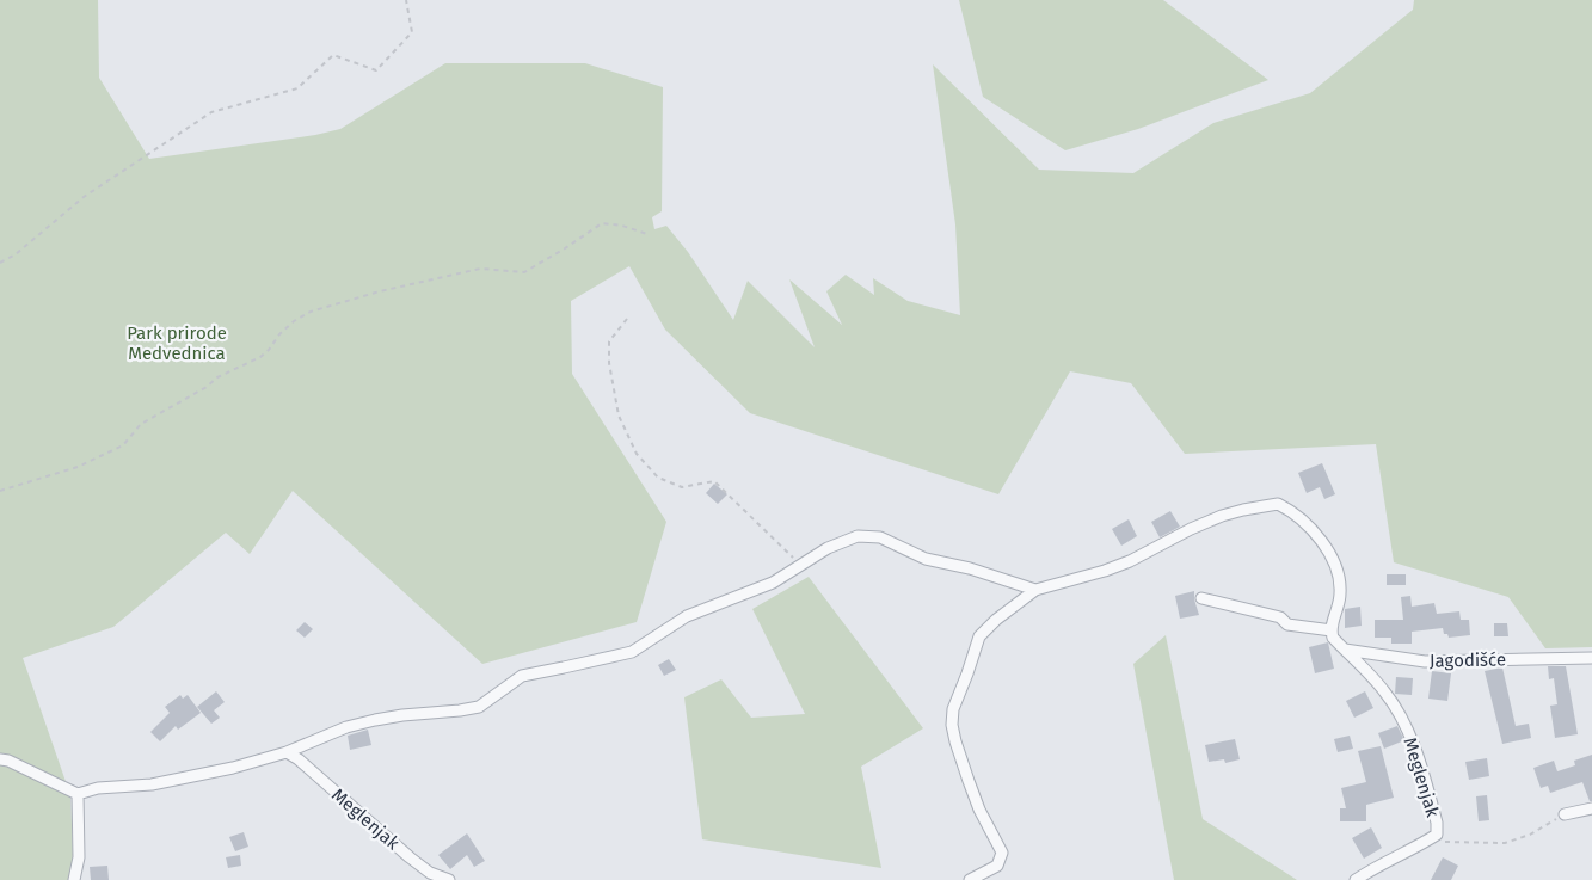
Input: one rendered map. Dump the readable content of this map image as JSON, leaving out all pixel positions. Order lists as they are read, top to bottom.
{
  "streets": {
    "street": ["Jagodišće", "Meglenjak"]
  },
  "crossings": [
    ["Jagodišće", "Meglenjak"]
  ],
  "parks": ["Park prirode Medvednica"]
}
